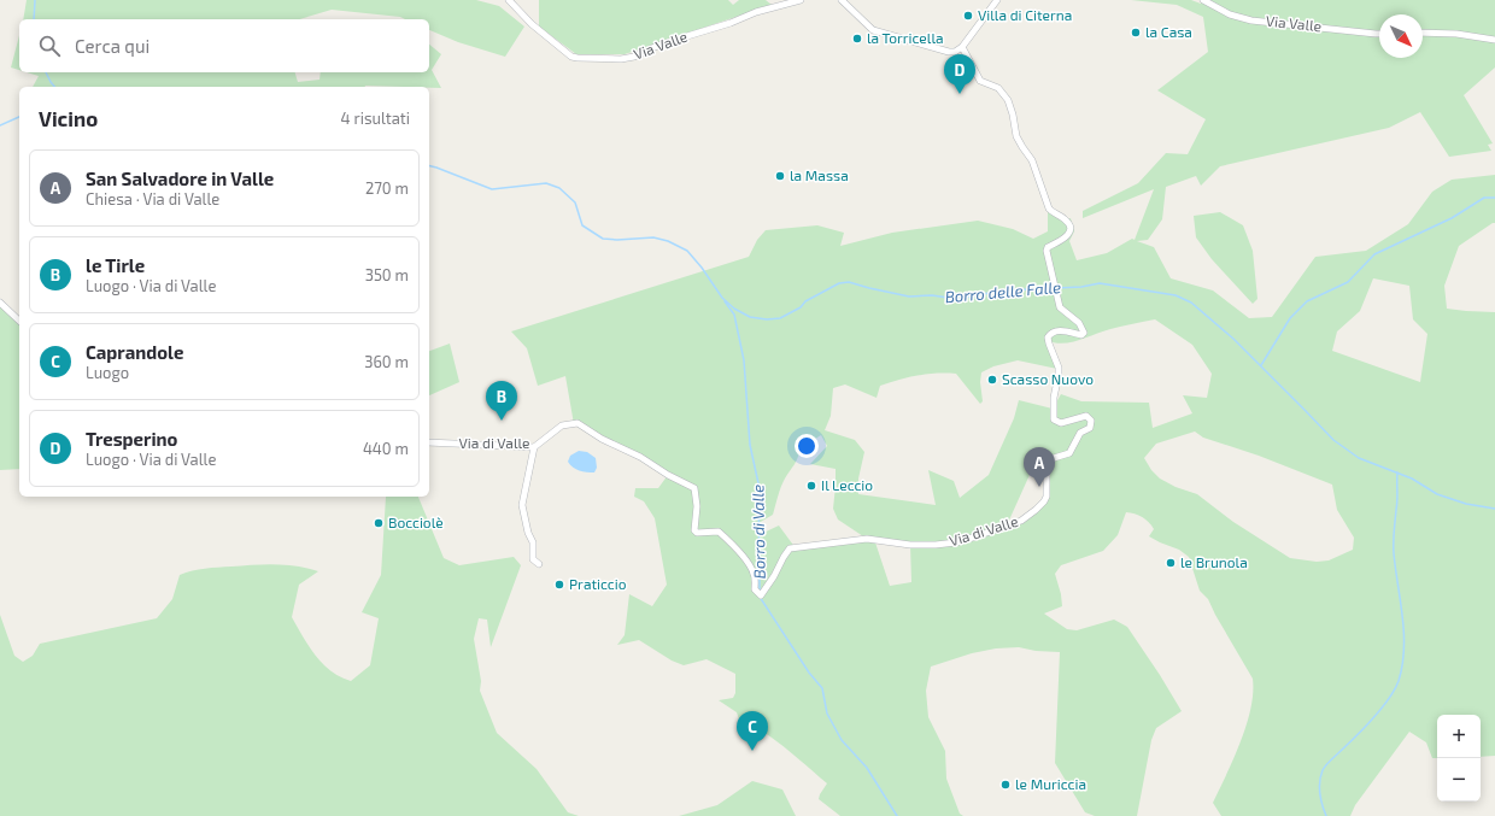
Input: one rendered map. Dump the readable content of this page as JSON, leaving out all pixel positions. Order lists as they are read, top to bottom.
{
  "streets": {
    "street": ["Via Valle", "Via di Valle"]
  },
  "water": ["Borro delle Falle", "Borro di Valle"],
  "places": [
    "Villa di Citerna",
    "la Casa",
    "la Torricella",
    "la Massa",
    "Scasso Nuovo",
    "Il Leccio",
    "Bocciolè",
    "le Brunola",
    "Praticcio",
    "le Muriccia"
  ],
  "north": "bottom right",
  "page": {
    "search": "Cerca qui",
    "pins": [
      "D",
      "B",
      "A",
      "C"
    ],
    "heading": ["Vicino", "4 risultati"],
    "list": [
      {
        "mark": "A",
        "name": "San Salvadore in Valle",
        "note": "Chiesa · Via di Valle",
        "value": "270 m"
      },
      {
        "mark": "B",
        "name": "le Tirle",
        "note": "Luogo · Via di Valle",
        "value": "350 m"
      },
      {
        "mark": "C",
        "name": "Caprandole",
        "note": "Luogo",
        "value": "360 m"
      },
      {
        "mark": "D",
        "name": "Tresperino",
        "note": "Luogo · Via di Valle",
        "value": "440 m"
      }
    ],
    "map_buttons": ["+", "−"]
  }
}
